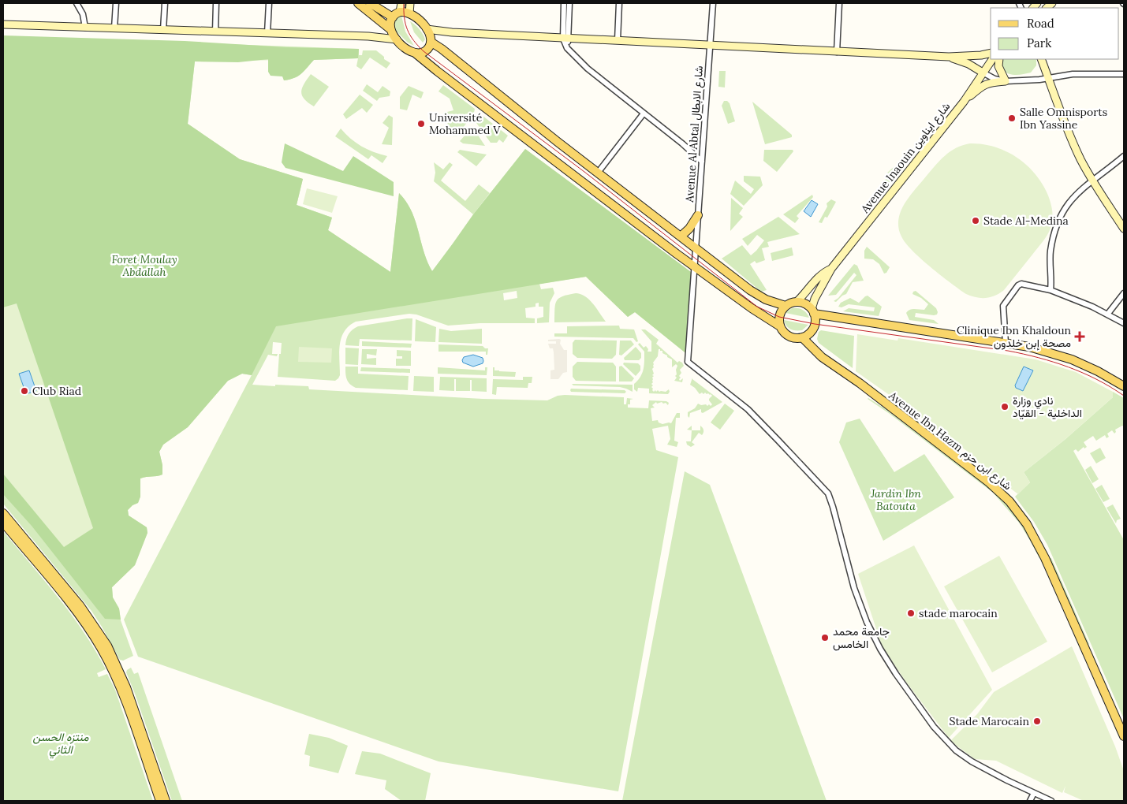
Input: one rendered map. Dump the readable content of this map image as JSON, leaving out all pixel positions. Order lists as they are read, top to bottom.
{
  "streets": {
    "main road": ["Avenue Ibn Hazm شارع ابن حزم"],
    "street": ["Avenue Al Abtal شارع الابطال", "Avenue Inaouin شارع ايناوين"]
  },
  "crossings": [
    ["Avenue Inaouin شارع ايناوين", "Avenue Ibn Hazm شارع ابن حزم"]
  ],
  "parks": ["Foret Moulay Abdallah", "Jardin Ibn Batouta", "منتزه الحسن الثاني"],
  "places": {
    "other": [
      "Salle Omnisports Ibn Yassine",
      "Université Mohammed V",
      "Stade Al-Medina",
      "Club Riad",
      "نادي وزارة الداخلية - القيّاد",
      "stade marocain",
      "جامعة محمد الخامس",
      "Stade Marocain"
    ],
    "health": ["Clinique Ibn Khaldoun مصحة إبن خلدون"]
  },
  "legend": ["Road", "Park"]
}
